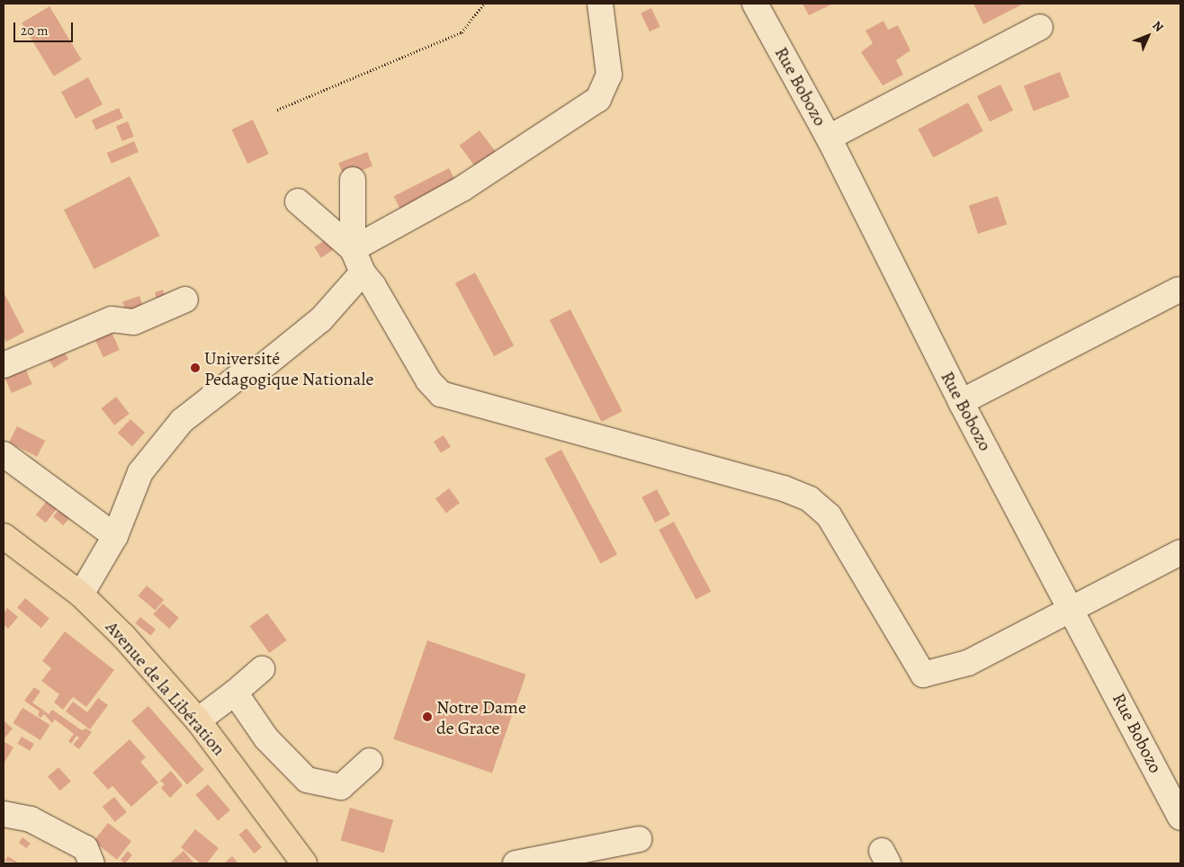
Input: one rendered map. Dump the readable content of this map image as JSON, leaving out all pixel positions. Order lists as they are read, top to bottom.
{
  "streets": {
    "highway": ["Avenue de la Libération"],
    "street": ["Rue Bobozo"]
  },
  "places": ["Université Pedagogique Nationale", "Notre Dame de Grace"],
  "scale_bar": "20 m",
  "north": "top right"
}
